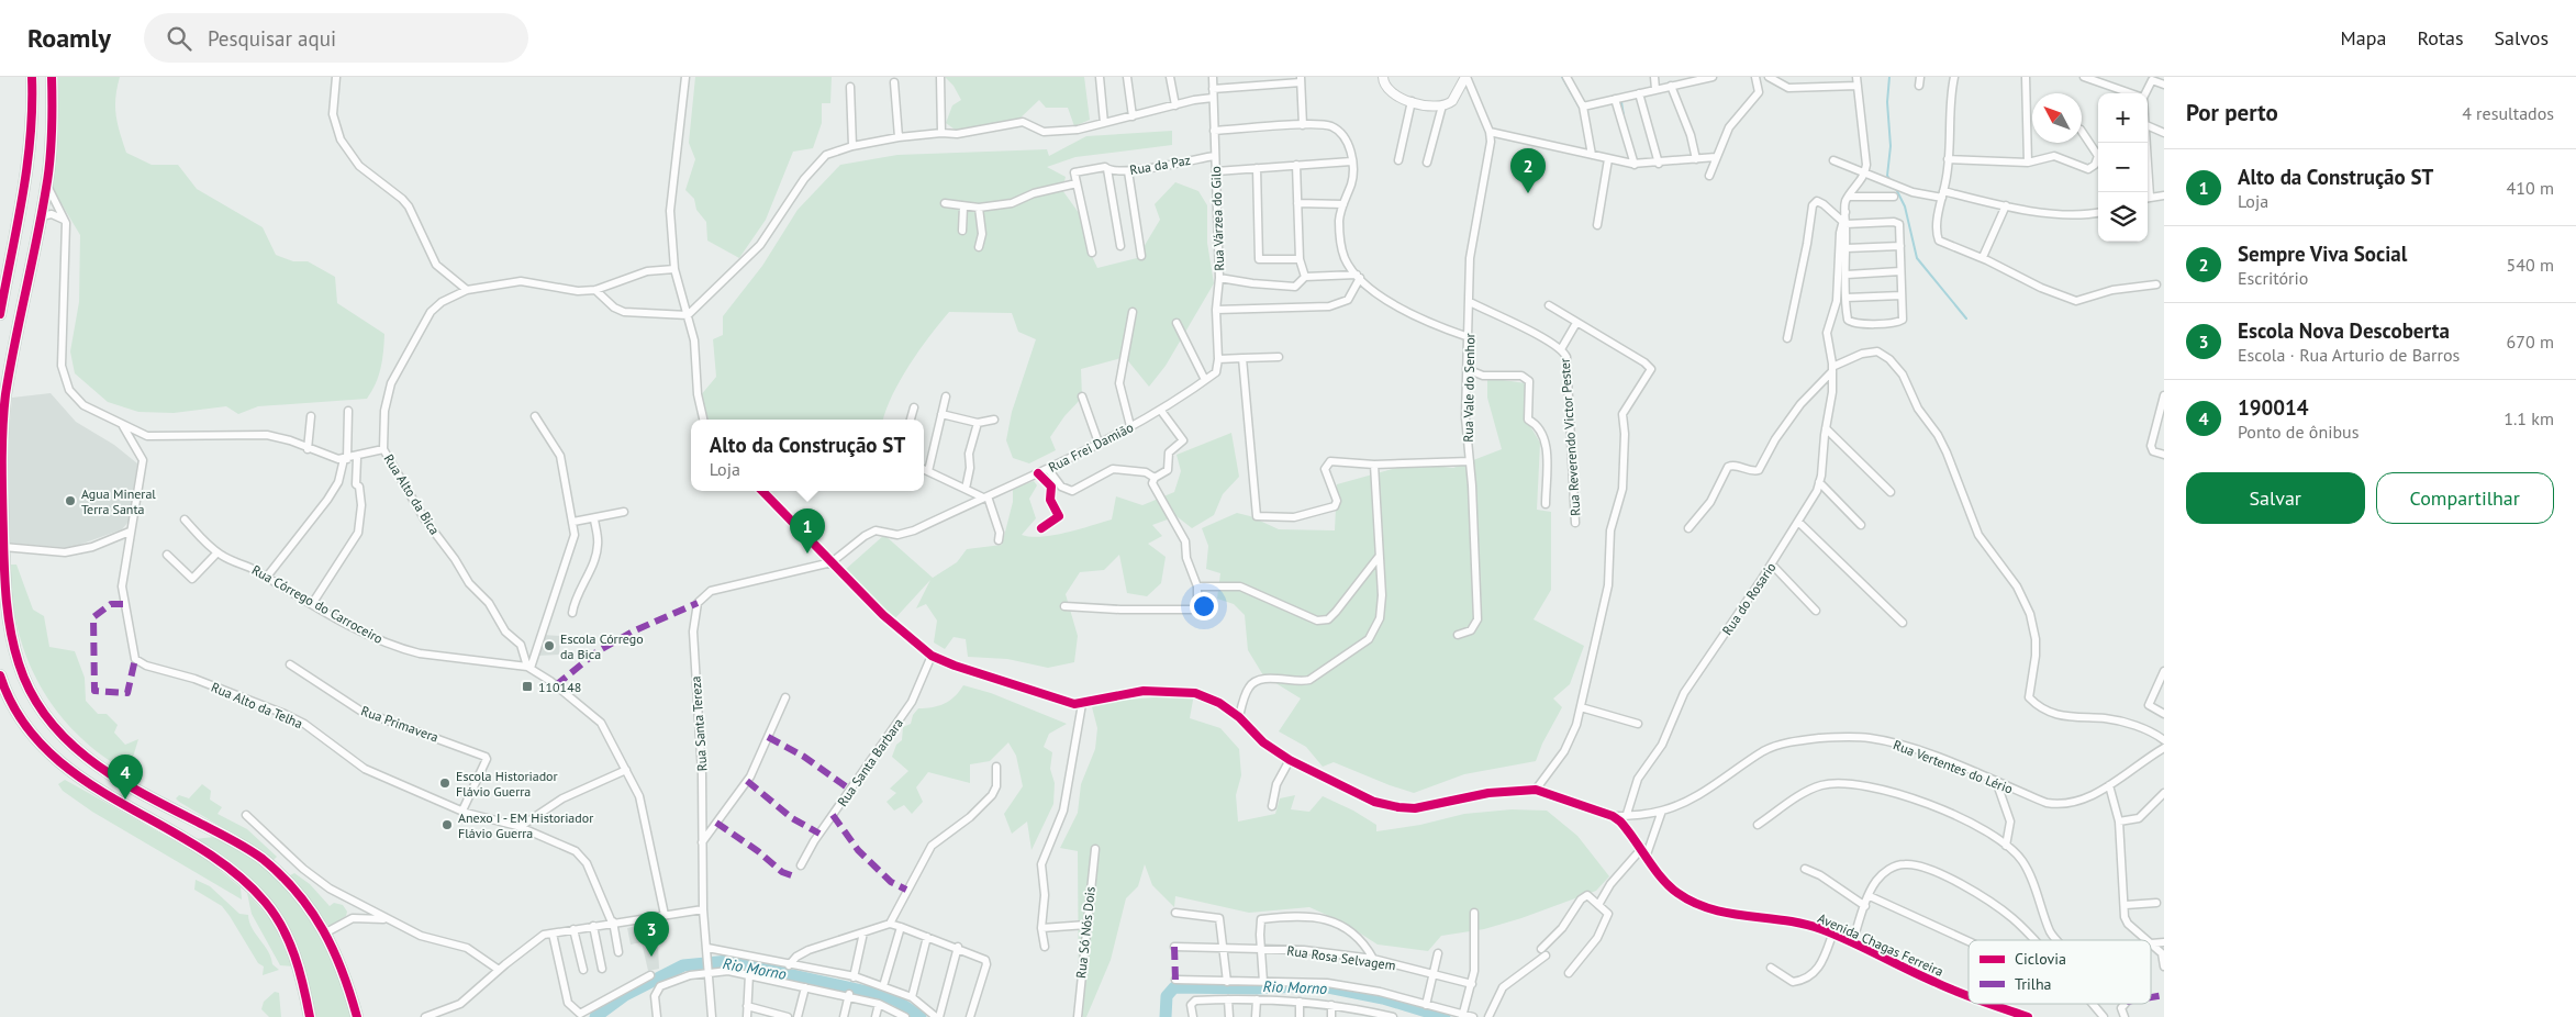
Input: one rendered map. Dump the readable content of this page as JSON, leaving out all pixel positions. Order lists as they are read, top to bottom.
{
  "streets": {
    "street": [
      "Rua da Paz",
      "Rua Várzea do Gilo",
      "Rua Vale do Senhor",
      "Rua Reverendo Victor Pester",
      "Rua Frei Damião",
      "Rua Alto da Bica",
      "Rua do Rosario",
      "Rua Córrego do Carroceiro",
      "Rua Alto da Telha",
      "Rua Primavera",
      "Rua Santa Tereza",
      "Rua Santa Barbara",
      "Rua Vertentes do Lério",
      "Rua Só Nós Dois",
      "Avenida Chagas Ferreira",
      "Rua Rosa Selvagem"
    ]
  },
  "crossings": [
    ["Rua da Paz", "Rua Várzea do Gilo"],
    ["Rua Várzea do Gilo", "Rua Frei Damião"],
    ["Rua Frei Damião", "Rua Santa Tereza"],
    ["Rua Alto da Bica", "Rua Córrego do Carroceiro"],
    ["Rua do Rosario", "Rua Vertentes do Lério"],
    ["Rua Alto da Telha", "Rua Primavera"],
    ["Rua Santa Tereza", "Avenida Chagas Ferreira"],
    ["Rua Santa Barbara", "Avenida Chagas Ferreira"],
    ["Rua Vertentes do Lério", "Avenida Chagas Ferreira"]
  ],
  "water": ["Rio Morno"],
  "places": {
    "other": [
      "Agua Mineral Terra Santa",
      "Escola Córrego da Bica",
      "Escola Historiador Flávio Guerra",
      "Anexo I - EM Historiador Flávio Guerra"
    ],
    "transit": ["110148"]
  },
  "legend": ["Ciclovia", "Trilha"],
  "north": "top left",
  "page": {
    "header": "Roamly",
    "search": "Pesquisar aqui",
    "nav": ["Mapa", "Rotas", "Salvos"],
    "heading": ["Por perto", "4 resultados"],
    "map_buttons": ["+", "−"],
    "pins": [
      "2",
      "1",
      "4",
      "3"
    ],
    "list": [
      {
        "mark": "1",
        "name": "Alto da Construção ST",
        "note": "Loja",
        "value": "410 m"
      },
      {
        "mark": "2",
        "name": "Sempre Viva Social",
        "note": "Escritório",
        "value": "540 m"
      },
      {
        "mark": "3",
        "name": "Escola Nova Descoberta",
        "note": "Escola · Rua Arturio de Barros",
        "value": "670 m"
      },
      {
        "mark": "4",
        "name": "190014",
        "note": "Ponto de ônibus",
        "value": "1.1 km"
      }
    ],
    "popup": ["Alto da Construção ST", "Loja"],
    "buttons": ["Salvar", "Compartilhar"]
  }
}
